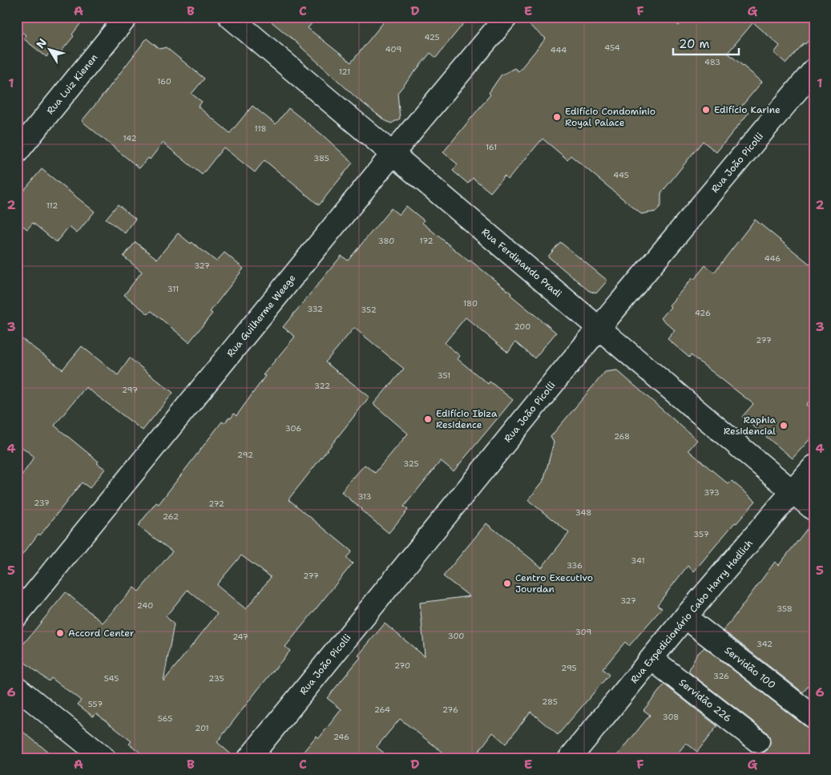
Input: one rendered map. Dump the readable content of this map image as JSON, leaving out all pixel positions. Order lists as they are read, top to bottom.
{
  "streets": {
    "street": [
      "Rua Luiz Kienen",
      "Rua João Picolli",
      "Rua Ferdinando Pradi",
      "Rua Guilherme Weege",
      "Rua Expedicionário Cabo Harry Hadlich",
      "Servidão 100",
      "Servidão 226"
    ]
  },
  "crossings": [
    ["Rua João Picolli", "Rua Ferdinando Pradi"],
    ["Rua Ferdinando Pradi", "Rua Guilherme Weege"],
    ["Rua Ferdinando Pradi", "Rua Expedicionário Cabo Harry Hadlich"],
    ["Rua Expedicionário Cabo Harry Hadlich", "Servidão 100"],
    ["Rua Expedicionário Cabo Harry Hadlich", "Servidão 226"]
  ],
  "places": [
    "Edifício Karine",
    "Edifício Condomínio Royal Palace",
    "Edifício Ibiza Residence",
    "Raphia Residencial",
    "Centro Executivo Jourdan",
    "Accord Center"
  ],
  "house_numbers": [
    "425",
    "454",
    "409",
    "444",
    "483",
    "121",
    "160",
    "118",
    "142",
    "161",
    "385",
    "445",
    "112",
    "380",
    "172",
    "446",
    "327",
    "311",
    "180",
    "332",
    "352",
    "426",
    "200",
    "277",
    "351",
    "322",
    "297",
    "306",
    "268",
    "292",
    "325",
    "373",
    "313",
    "237",
    "272",
    "348",
    "262",
    "357",
    "341",
    "336",
    "277",
    "327",
    "240",
    "358",
    "309",
    "300",
    "247",
    "342",
    "270",
    "295",
    "326",
    "545",
    "235",
    "285",
    "557",
    "264",
    "276",
    "308",
    "565",
    "201",
    "246"
  ],
  "scale_bar": "20 m",
  "north": "top left",
  "grid": {
    "columns": [
      "A",
      "B",
      "C",
      "D",
      "E",
      "F",
      "G"
    ],
    "rows": [
      "1",
      "2",
      "3",
      "4",
      "5",
      "6"
    ]
  }
}
